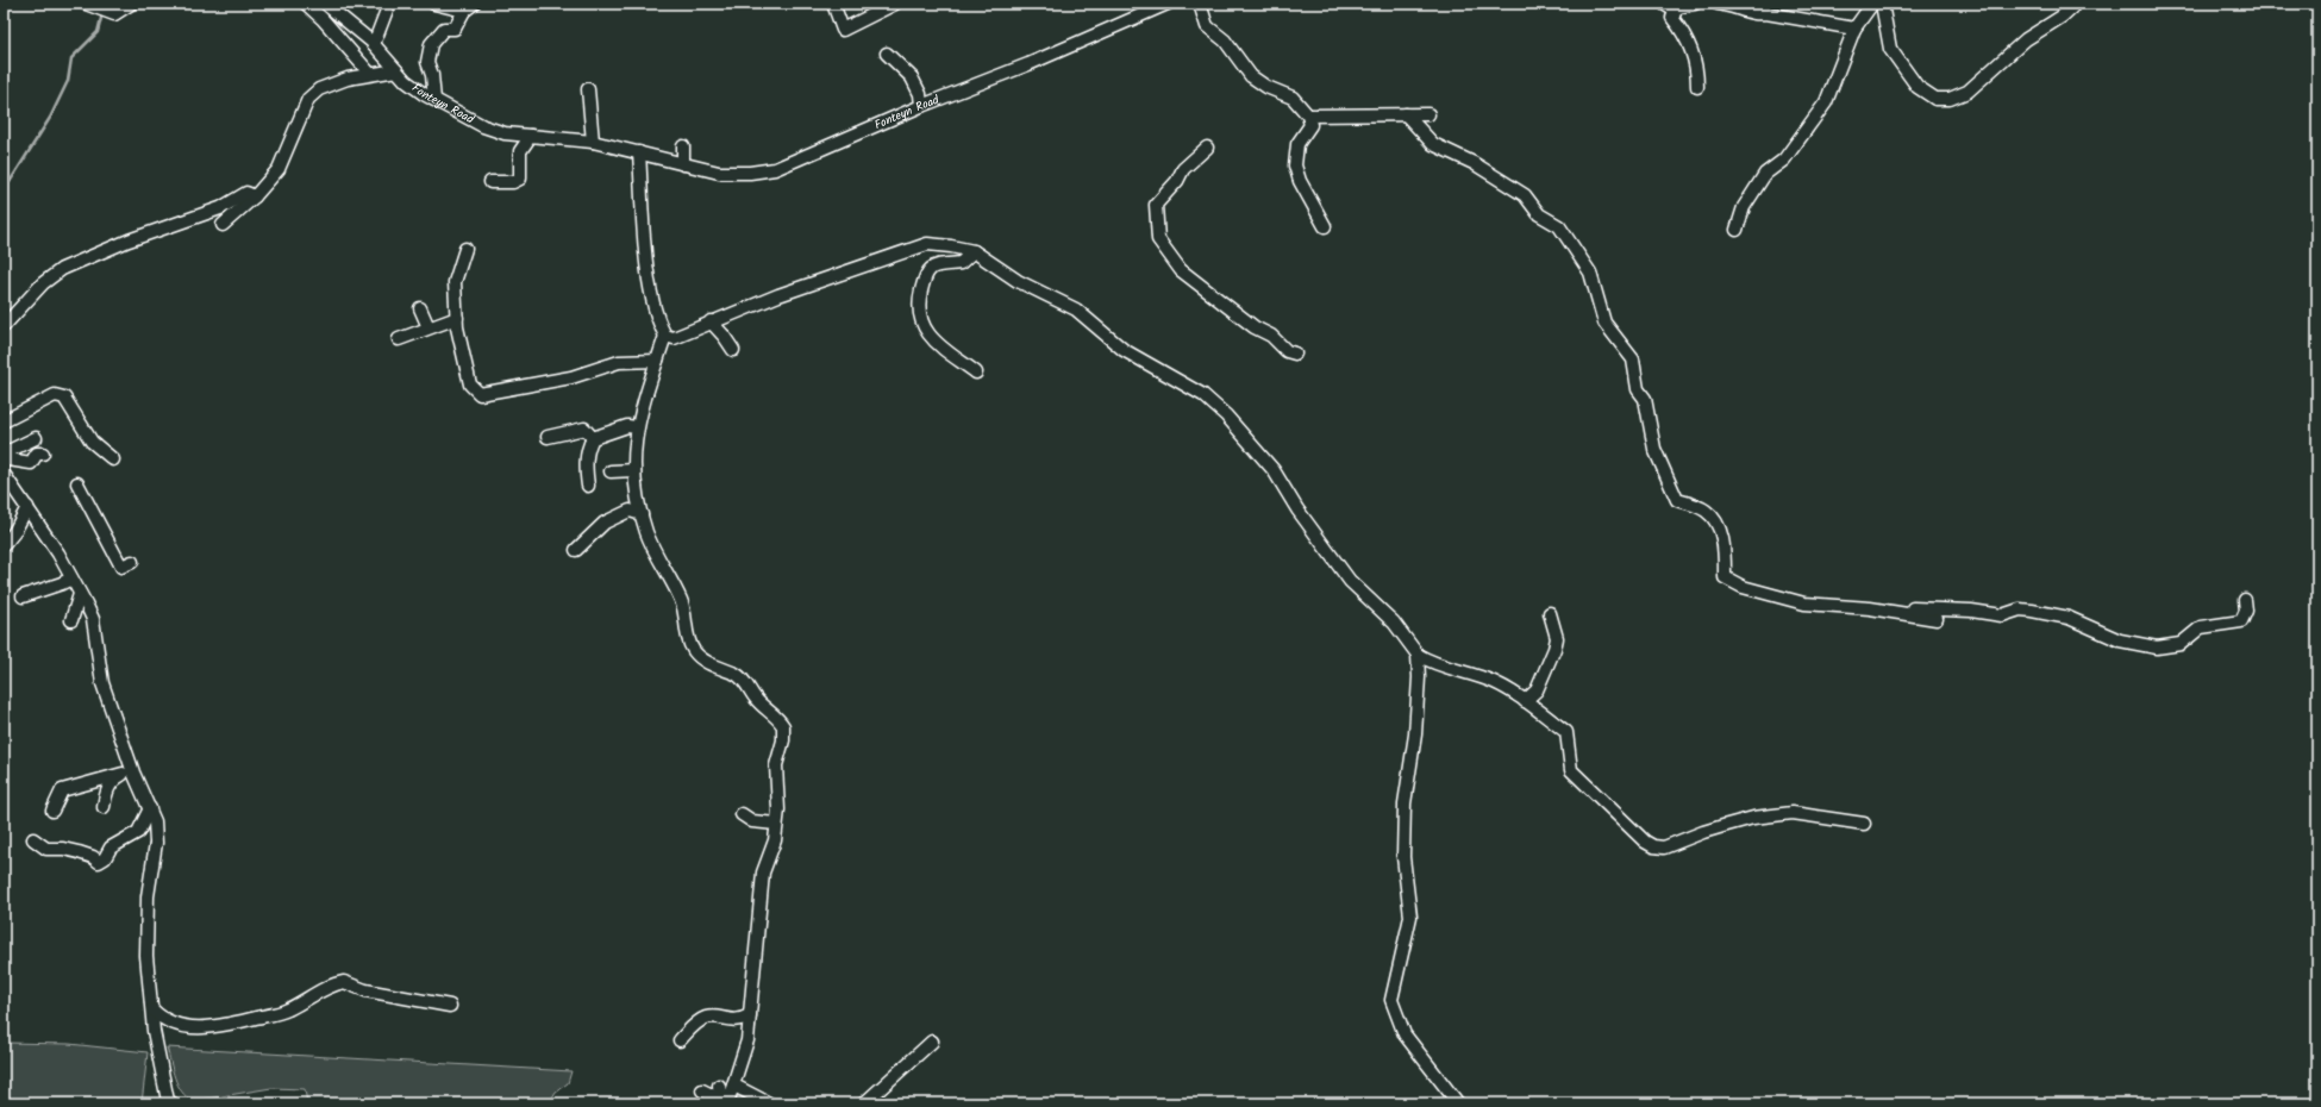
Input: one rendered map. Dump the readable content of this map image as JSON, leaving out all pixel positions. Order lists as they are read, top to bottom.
{
  "streets": {
    "street": ["Fonteyn Road"]
  }
}
